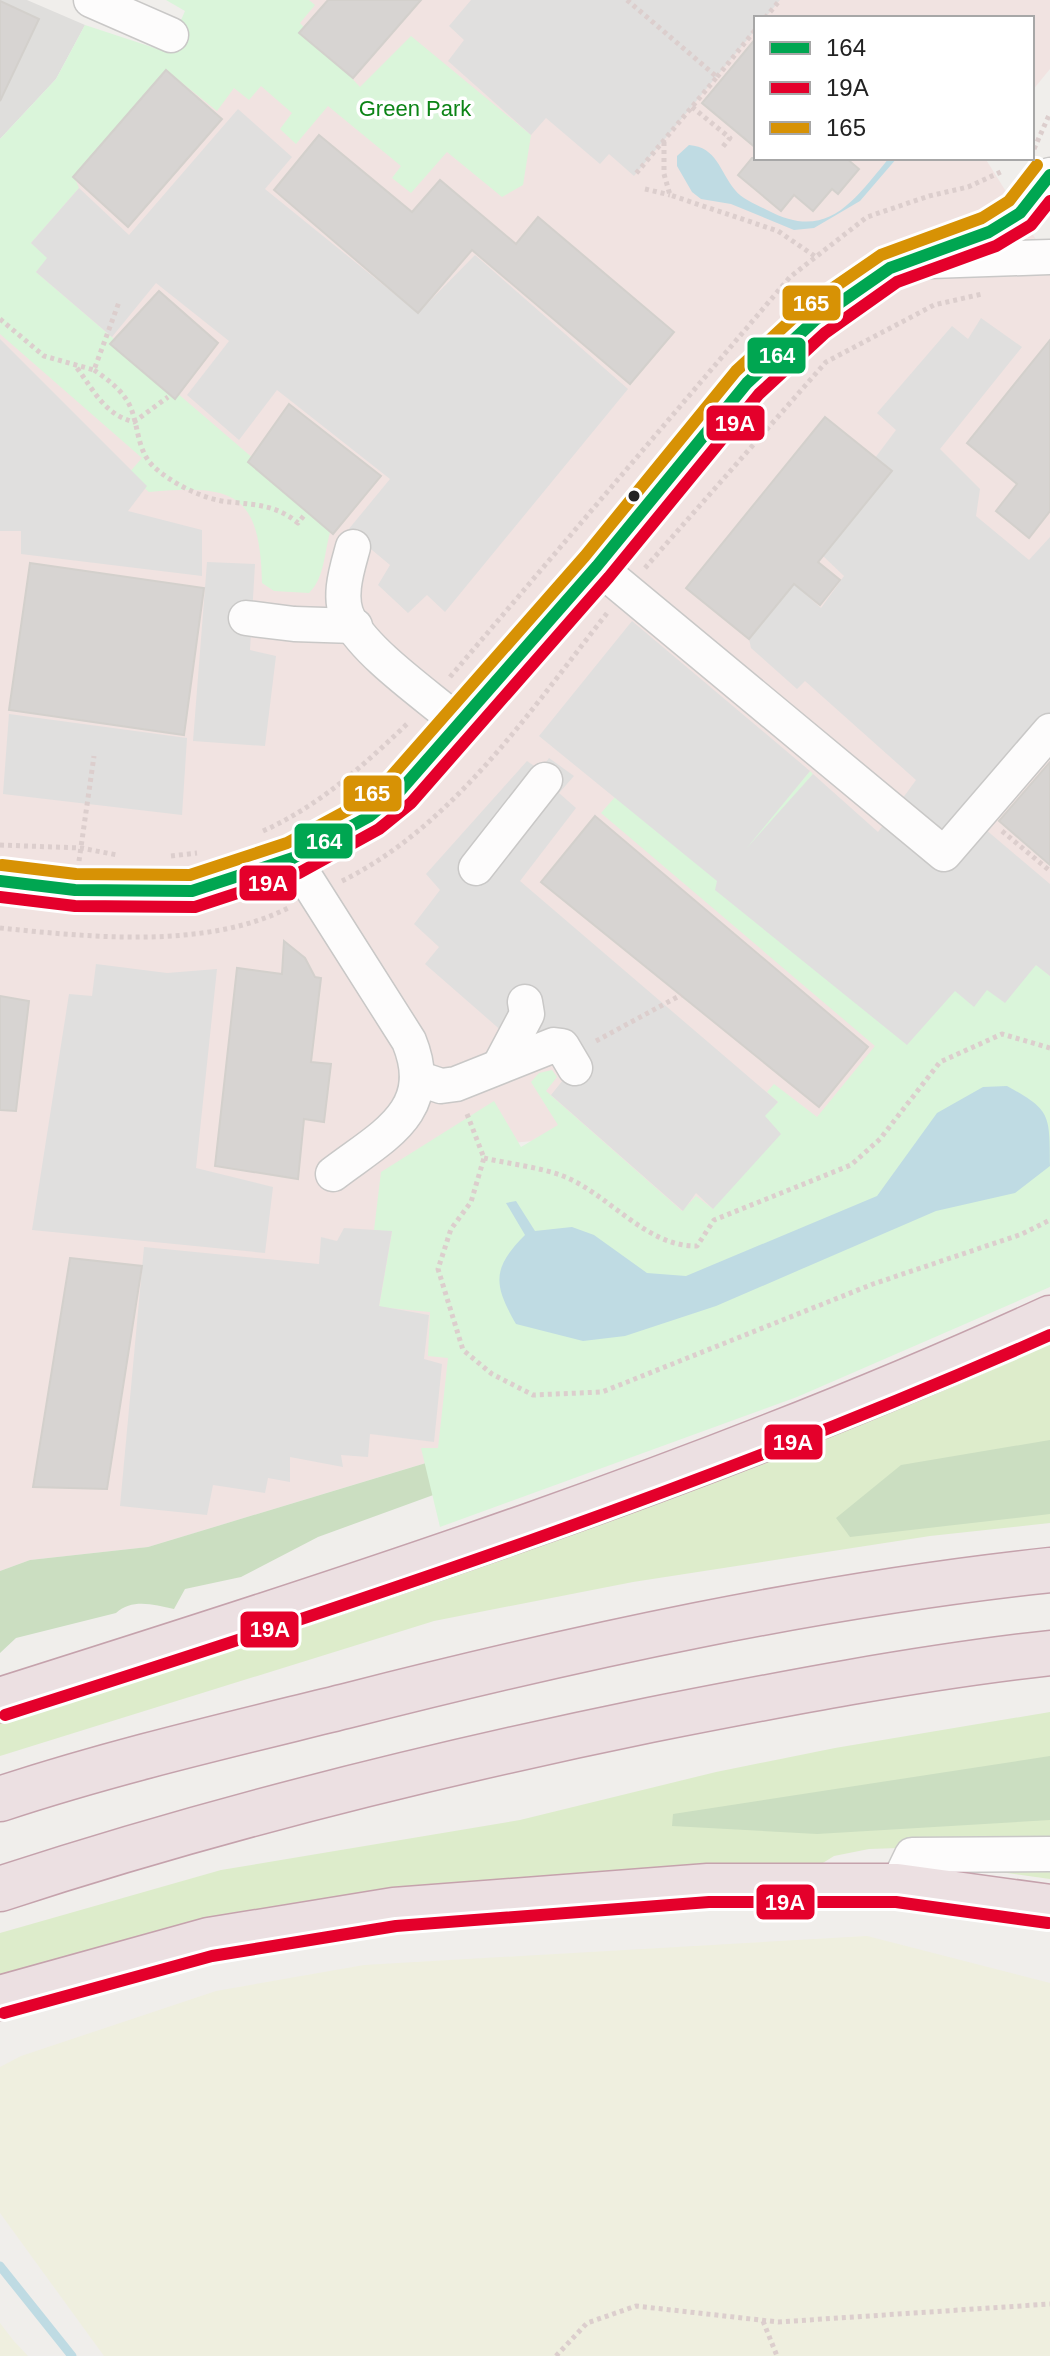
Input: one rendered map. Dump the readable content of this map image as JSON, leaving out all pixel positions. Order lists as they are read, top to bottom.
{
  "parks": ["Green Park"],
  "lines": ["transit line 165", "transit line 164", "transit line 19A"],
  "legend": ["164", "19A", "165"]
}
